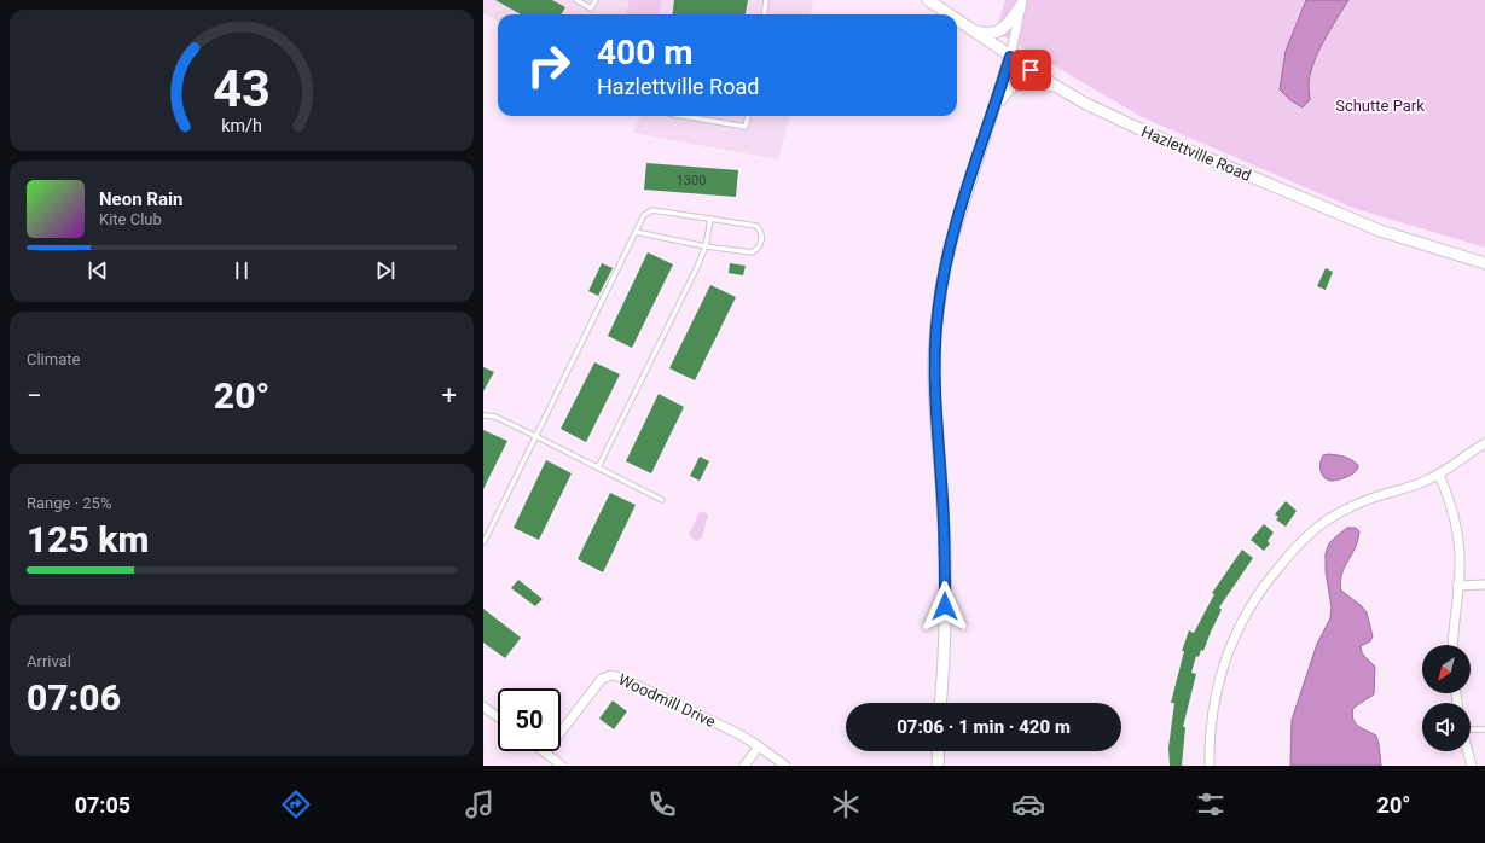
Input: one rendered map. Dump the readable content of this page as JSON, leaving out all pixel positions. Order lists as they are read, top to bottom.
{
  "streets": {
    "main road": ["Hazlettville Road"],
    "street": ["Woodmill Drive"]
  },
  "parks": ["Schutte Park"],
  "house_numbers": ["1300"],
  "north": "bottom left",
  "page": {
    "turn": ["400 m", "Hazlettville Road"],
    "song": ["Neon Rain", "Kite Club"],
    "tile": [
      "Climate",
      ["Range · 25%", "125 km"],
      ["Arrival", "07:06"]
    ],
    "heat": ["−", "20°", "+"],
    "limit": "50",
    "trip": "07:06 · 1 min · 420 m",
    "tabs": ["07:05", "20°"],
    "gauge": ["43", "km/h"]
  }
}
